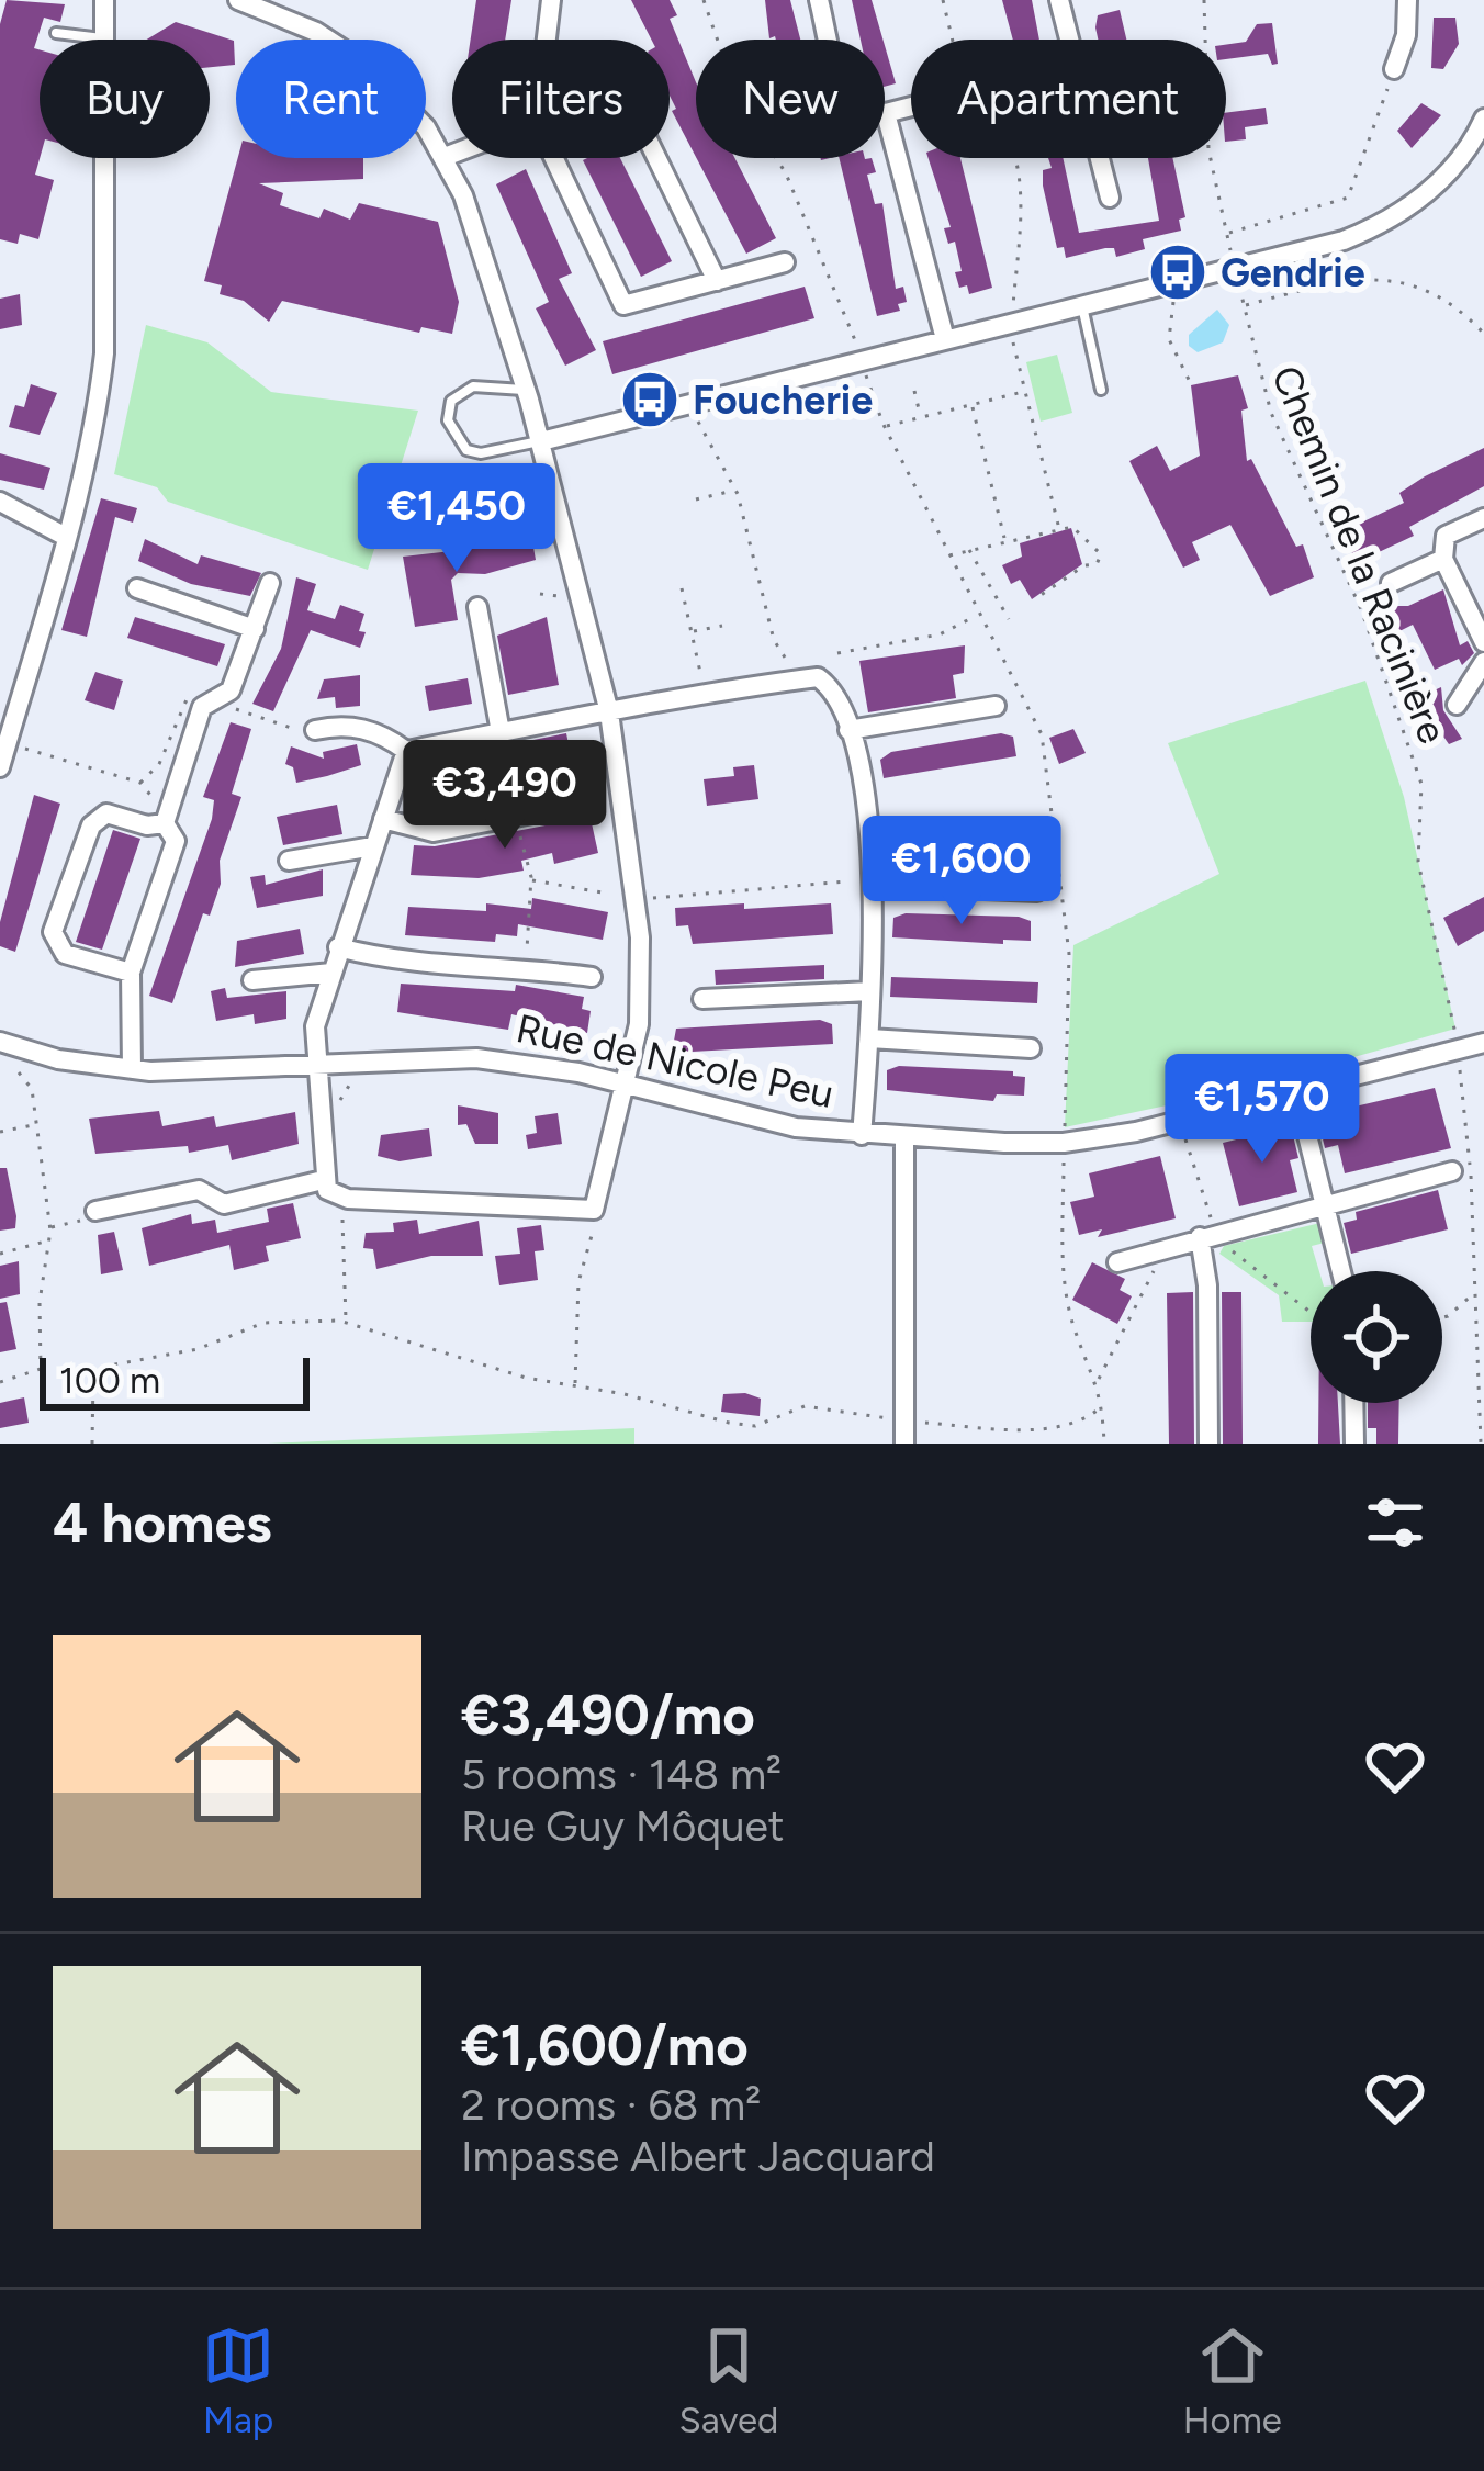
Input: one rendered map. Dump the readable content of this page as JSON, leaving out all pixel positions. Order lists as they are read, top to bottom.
{
  "streets": {
    "street": ["Rue de Nicole Peu"],
    "path": ["Chemin de la Racinière"]
  },
  "crossings": [
    ["Chemin de la Racinière", "Rue de Nicole Peu"]
  ],
  "places": {
    "bus stop": ["Gendrie", "Foucherie"]
  },
  "scale_bar": "100 m",
  "page": {
    "chip": [
      "Buy",
      "Rent",
      "Filters",
      "New",
      "Apartment"
    ],
    "price": [
      "€1,450",
      "€3,490",
      "€1,600",
      "€1,570"
    ],
    "scale": "100 m",
    "heading": "4 homes",
    "list": [
      {
        "name": "€3,490/mo",
        "note": "5 rooms · 148 m² · Rue Guy Môquet"
      },
      {
        "name": "€1,600/mo",
        "note": "2 rooms · 68 m² · Impasse Albert Jacquard"
      }
    ],
    "tabs": ["Map", "Saved", "Home"]
  }
}
